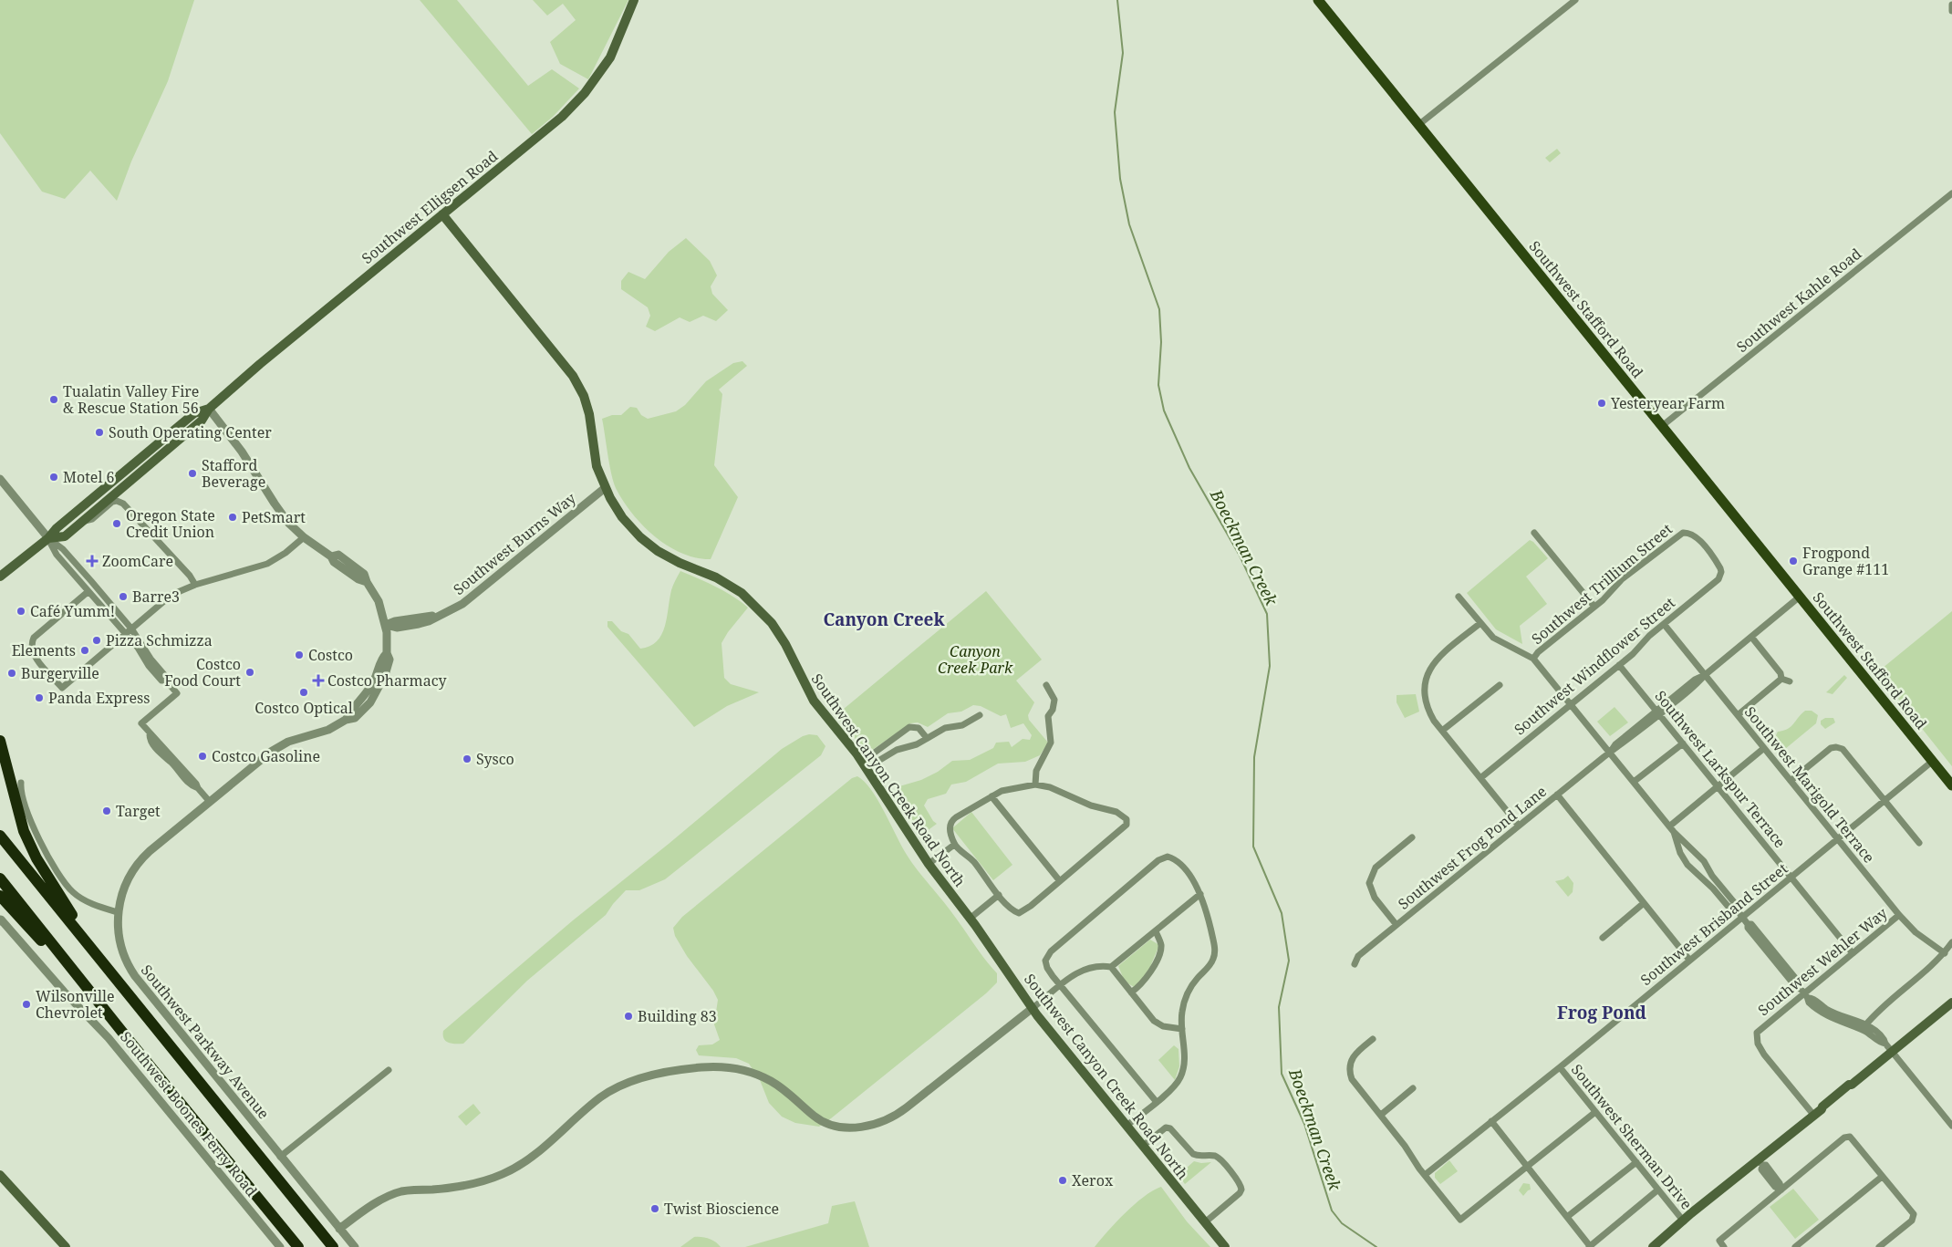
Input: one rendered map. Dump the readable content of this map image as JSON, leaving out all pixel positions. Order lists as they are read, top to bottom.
{
  "streets": {
    "main road": ["Southwest Elligsen Road", "Southwest Stafford Road", "Southwest Canyon Creek Road North"],
    "street": [
      "Southwest Kahle Road",
      "Southwest Burns Way",
      "Southwest Trillium Street",
      "Southwest Windflower Street",
      "Southwest Larkspur Terrace",
      "Southwest Marigold Terrace",
      "Southwest Frog Pond Lane",
      "Southwest Brisband Street",
      "Southwest Wehler Way",
      "Southwest Parkway Avenue",
      "Southwest Boones Ferry Road",
      "Southwest Sherman Drive"
    ]
  },
  "crossings": [
    ["Southwest Elligsen Road", "Southwest Canyon Creek Road North"],
    ["Southwest Elligsen Road", "Southwest Parkway Avenue"],
    ["Southwest Kahle Road", "Southwest Stafford Road"],
    ["Southwest Stafford Road", "Southwest Frog Pond Lane"],
    ["Southwest Stafford Road", "Southwest Brisband Street"],
    ["Southwest Burns Way", "Southwest Canyon Creek Road North"],
    ["Southwest Burns Way", "Southwest Parkway Avenue"],
    ["Southwest Trillium Street", "Southwest Windflower Street"],
    ["Southwest Windflower Street", "Southwest Larkspur Terrace"],
    ["Southwest Windflower Street", "Southwest Marigold Terrace"],
    ["Southwest Larkspur Terrace", "Southwest Frog Pond Lane"],
    ["Southwest Larkspur Terrace", "Southwest Brisband Street"],
    ["Southwest Larkspur Terrace", "Southwest Wehler Way"],
    ["Southwest Marigold Terrace", "Southwest Frog Pond Lane"],
    ["Southwest Marigold Terrace", "Southwest Brisband Street"],
    ["Southwest Marigold Terrace", "Southwest Wehler Way"],
    ["Southwest Brisband Street", "Southwest Sherman Drive"]
  ],
  "districts": ["Canyon Creek", "Frog Pond"],
  "water": ["Boeckman Creek"],
  "parks": ["Canyon Creek Park"],
  "places": {
    "other": [
      "Tualatin Valley Fire & Rescue Station 56",
      "Yesteryear Farm",
      "South Operating Center",
      "Stafford Beverage",
      "Motel 6",
      "PetSmart",
      "Oregon State Credit Union",
      "Frogpond Grange #111",
      "Barre3",
      "Café Yumm!",
      "Pizza Schmizza",
      "Elements",
      "Costco",
      "Costco Food Court",
      "Burgerville",
      "Costco Optical",
      "Panda Express",
      "Costco Gasoline",
      "Sysco",
      "Target",
      "Wilsonville Chevrolet",
      "Building 83",
      "Xerox",
      "Twist Bioscience"
    ],
    "health": ["ZoomCare", "Costco Pharmacy"]
  }
}
